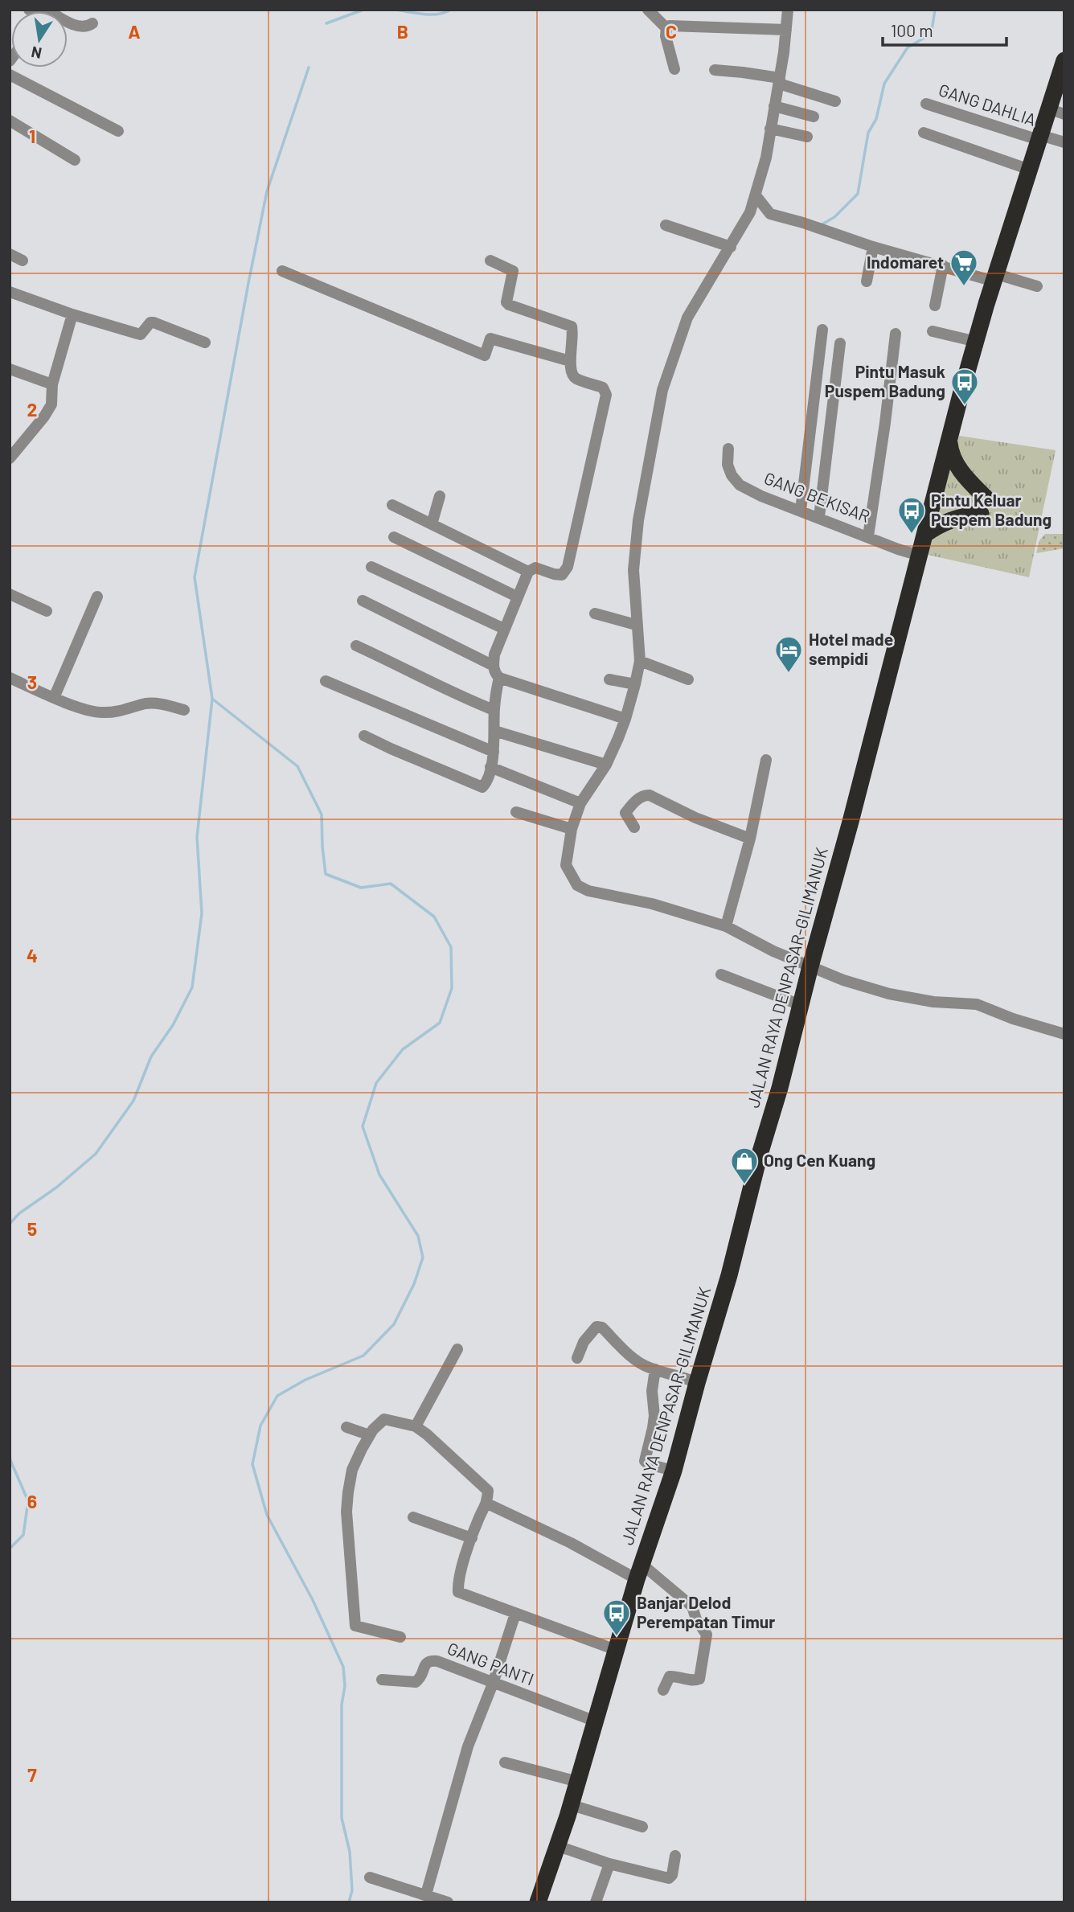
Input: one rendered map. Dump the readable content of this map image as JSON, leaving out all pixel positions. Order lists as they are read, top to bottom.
{
  "streets": {
    "highway": ["JALAN RAYA DENPASAR-GILIMANUK"],
    "street": ["GANG DAHLIA", "GANG BEKISAR", "GANG PANTI"]
  },
  "crossings": [
    ["GANG DAHLIA", "JALAN RAYA DENPASAR-GILIMANUK"],
    ["GANG BEKISAR", "JALAN RAYA DENPASAR-GILIMANUK"],
    ["JALAN RAYA DENPASAR-GILIMANUK", "GANG PANTI"]
  ],
  "places": {
    "supermarket": ["Indomaret"],
    "bus stop": ["Pintu Masuk Puspem Badung", "Pintu Keluar Puspem Badung", "Banjar Delod Perempatan Timur"],
    "hotel": ["Hotel made sempidi"],
    "shop": ["Ong Cen Kuang"]
  },
  "scale_bar": "100 m",
  "north": "bottom",
  "grid": {
    "columns": ["A", "B", "C"],
    "rows": [
      "1",
      "2",
      "3",
      "4",
      "5",
      "6",
      "7"
    ]
  }
}
